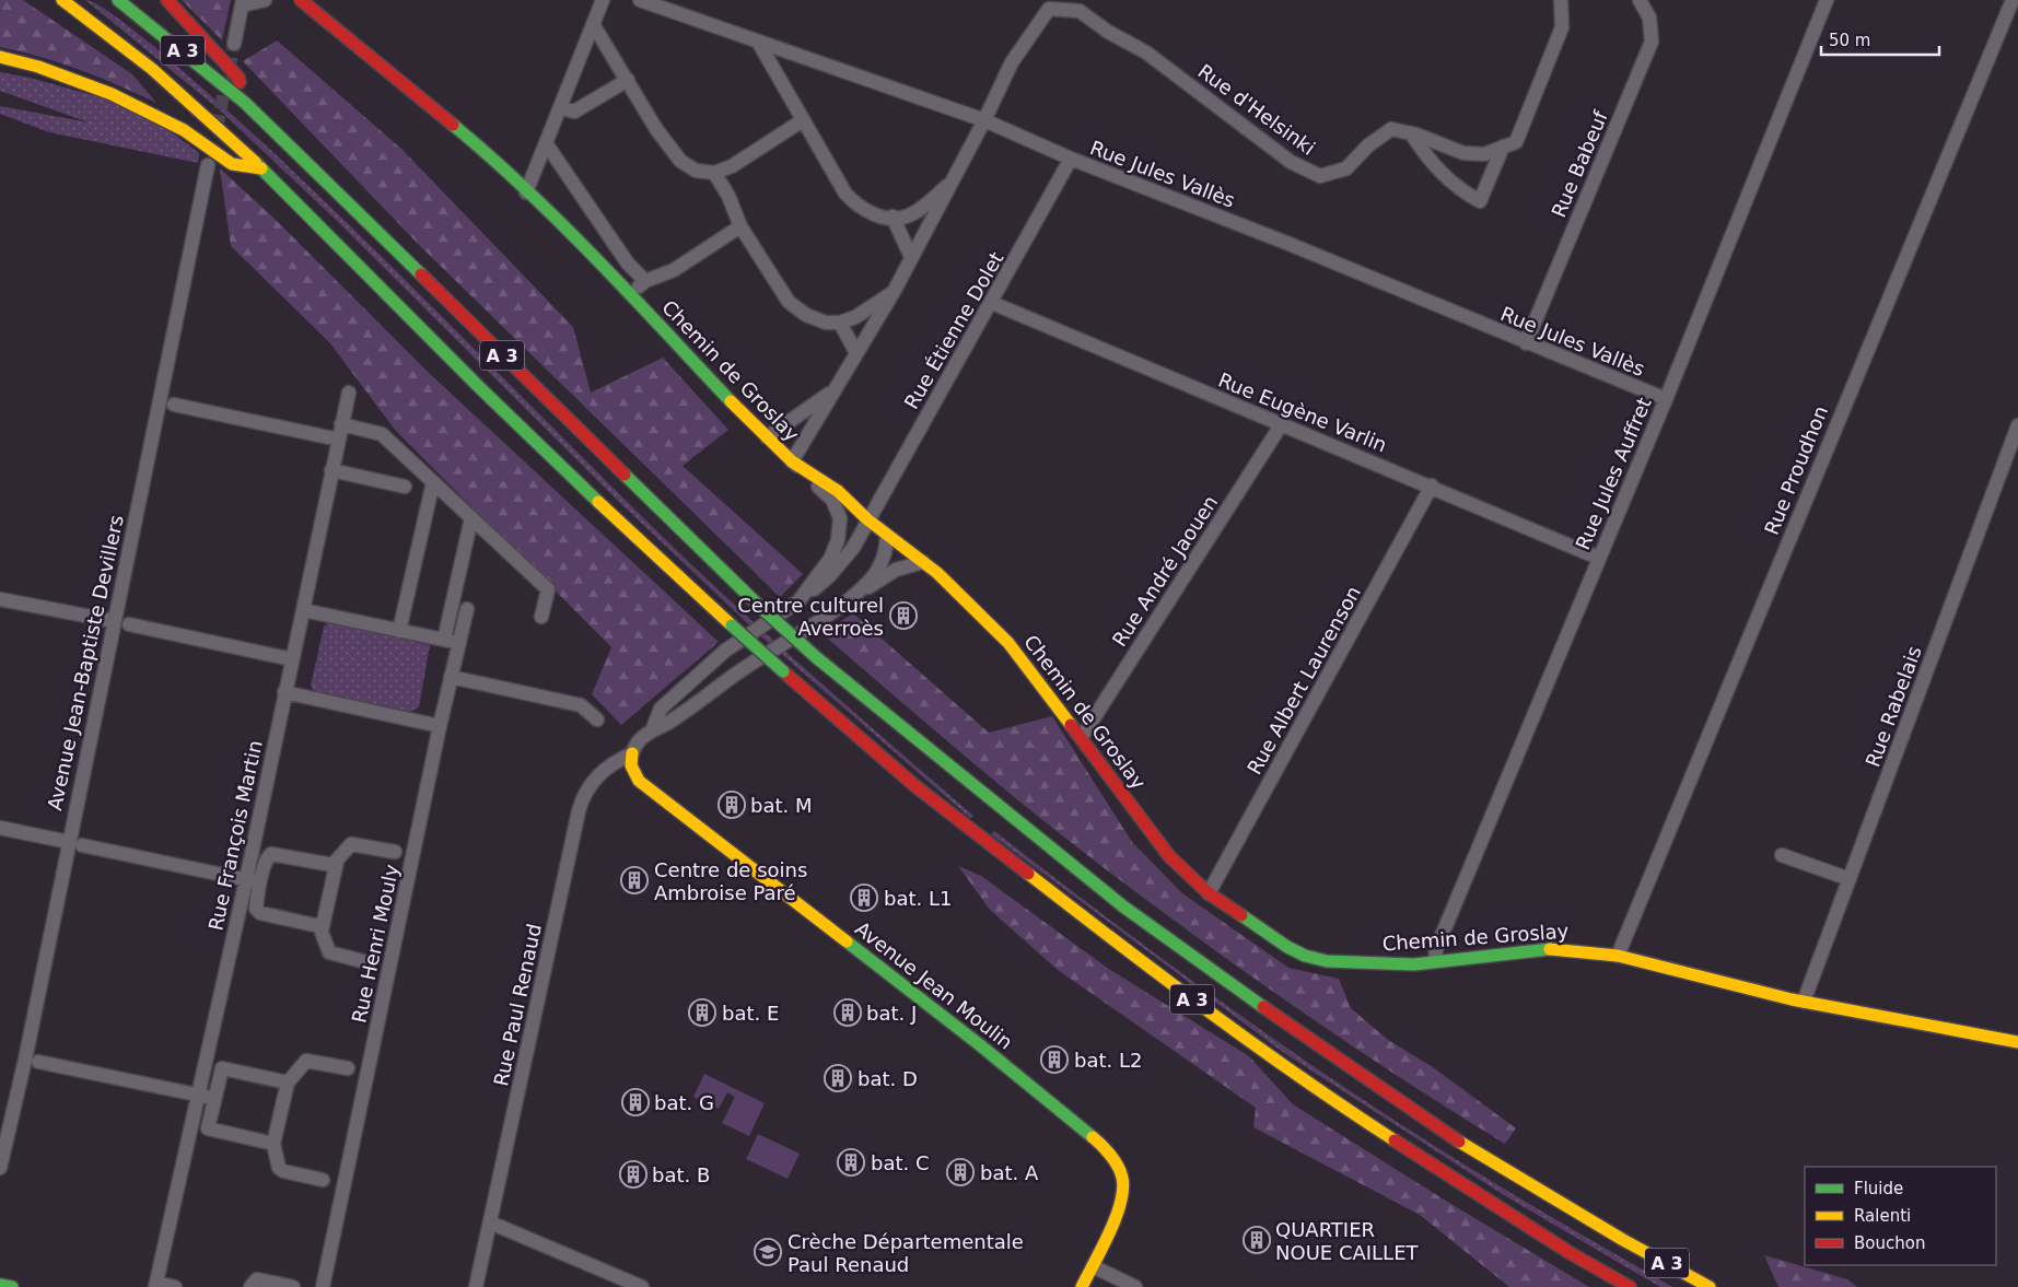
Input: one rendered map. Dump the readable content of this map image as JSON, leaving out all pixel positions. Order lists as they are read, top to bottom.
{
  "streets": {
    "main road": ["A 3", "Chemin de Groslay", "Avenue Jean Moulin"],
    "street": [
      "Rue d'Helsinki",
      "Rue Babeuf",
      "Rue Jules Vallès",
      "Rue Étienne Dolet",
      "Rue Eugène Varlin",
      "Rue Proudhon",
      "Rue Jules Auffret",
      "Rue André Jaouen",
      "Avenue Jean-Baptiste Devillers",
      "Rue Albert Laurenson",
      "Rue Rabelais",
      "Rue François Martin",
      "Rue Henri Mouly",
      "Rue Paul Renaud"
    ]
  },
  "crossings": [
    ["Rue d'Helsinki", "Rue Jules Vallès"],
    ["Rue Babeuf", "Rue Jules Vallès"],
    ["Rue Jules Vallès", "Rue Étienne Dolet"],
    ["Rue Jules Vallès", "Rue Jules Auffret"],
    ["Rue Étienne Dolet", "Chemin de Groslay"],
    ["Rue Étienne Dolet", "Rue Eugène Varlin"],
    ["Chemin de Groslay", "Rue Proudhon"],
    ["Chemin de Groslay", "Rue Jules Auffret"],
    ["Chemin de Groslay", "Rue André Jaouen"],
    ["Chemin de Groslay", "Rue Albert Laurenson"],
    ["Chemin de Groslay", "Rue Rabelais"],
    ["Rue Eugène Varlin", "Rue Jules Auffret"],
    ["Rue Eugène Varlin", "Rue André Jaouen"],
    ["Rue Eugène Varlin", "Rue Albert Laurenson"],
    ["Avenue Jean Moulin", "Rue Paul Renaud"]
  ],
  "places": {
    "building": [
      "Centre culturel Averroès",
      "bat. M",
      "Centre de soins Ambroise Paré",
      "bat. L1",
      "bat. E",
      "bat. J",
      "bat. L2",
      "bat. D",
      "bat. G",
      "bat. C",
      "bat. A",
      "bat. B",
      "QUARTIER NOUE CAILLET"
    ],
    "school or university": ["Crèche Départementale Paul Renaud"]
  },
  "legend": ["Fluide", "Ralenti", "Bouchon"],
  "scale_bar": "50 m"
}
